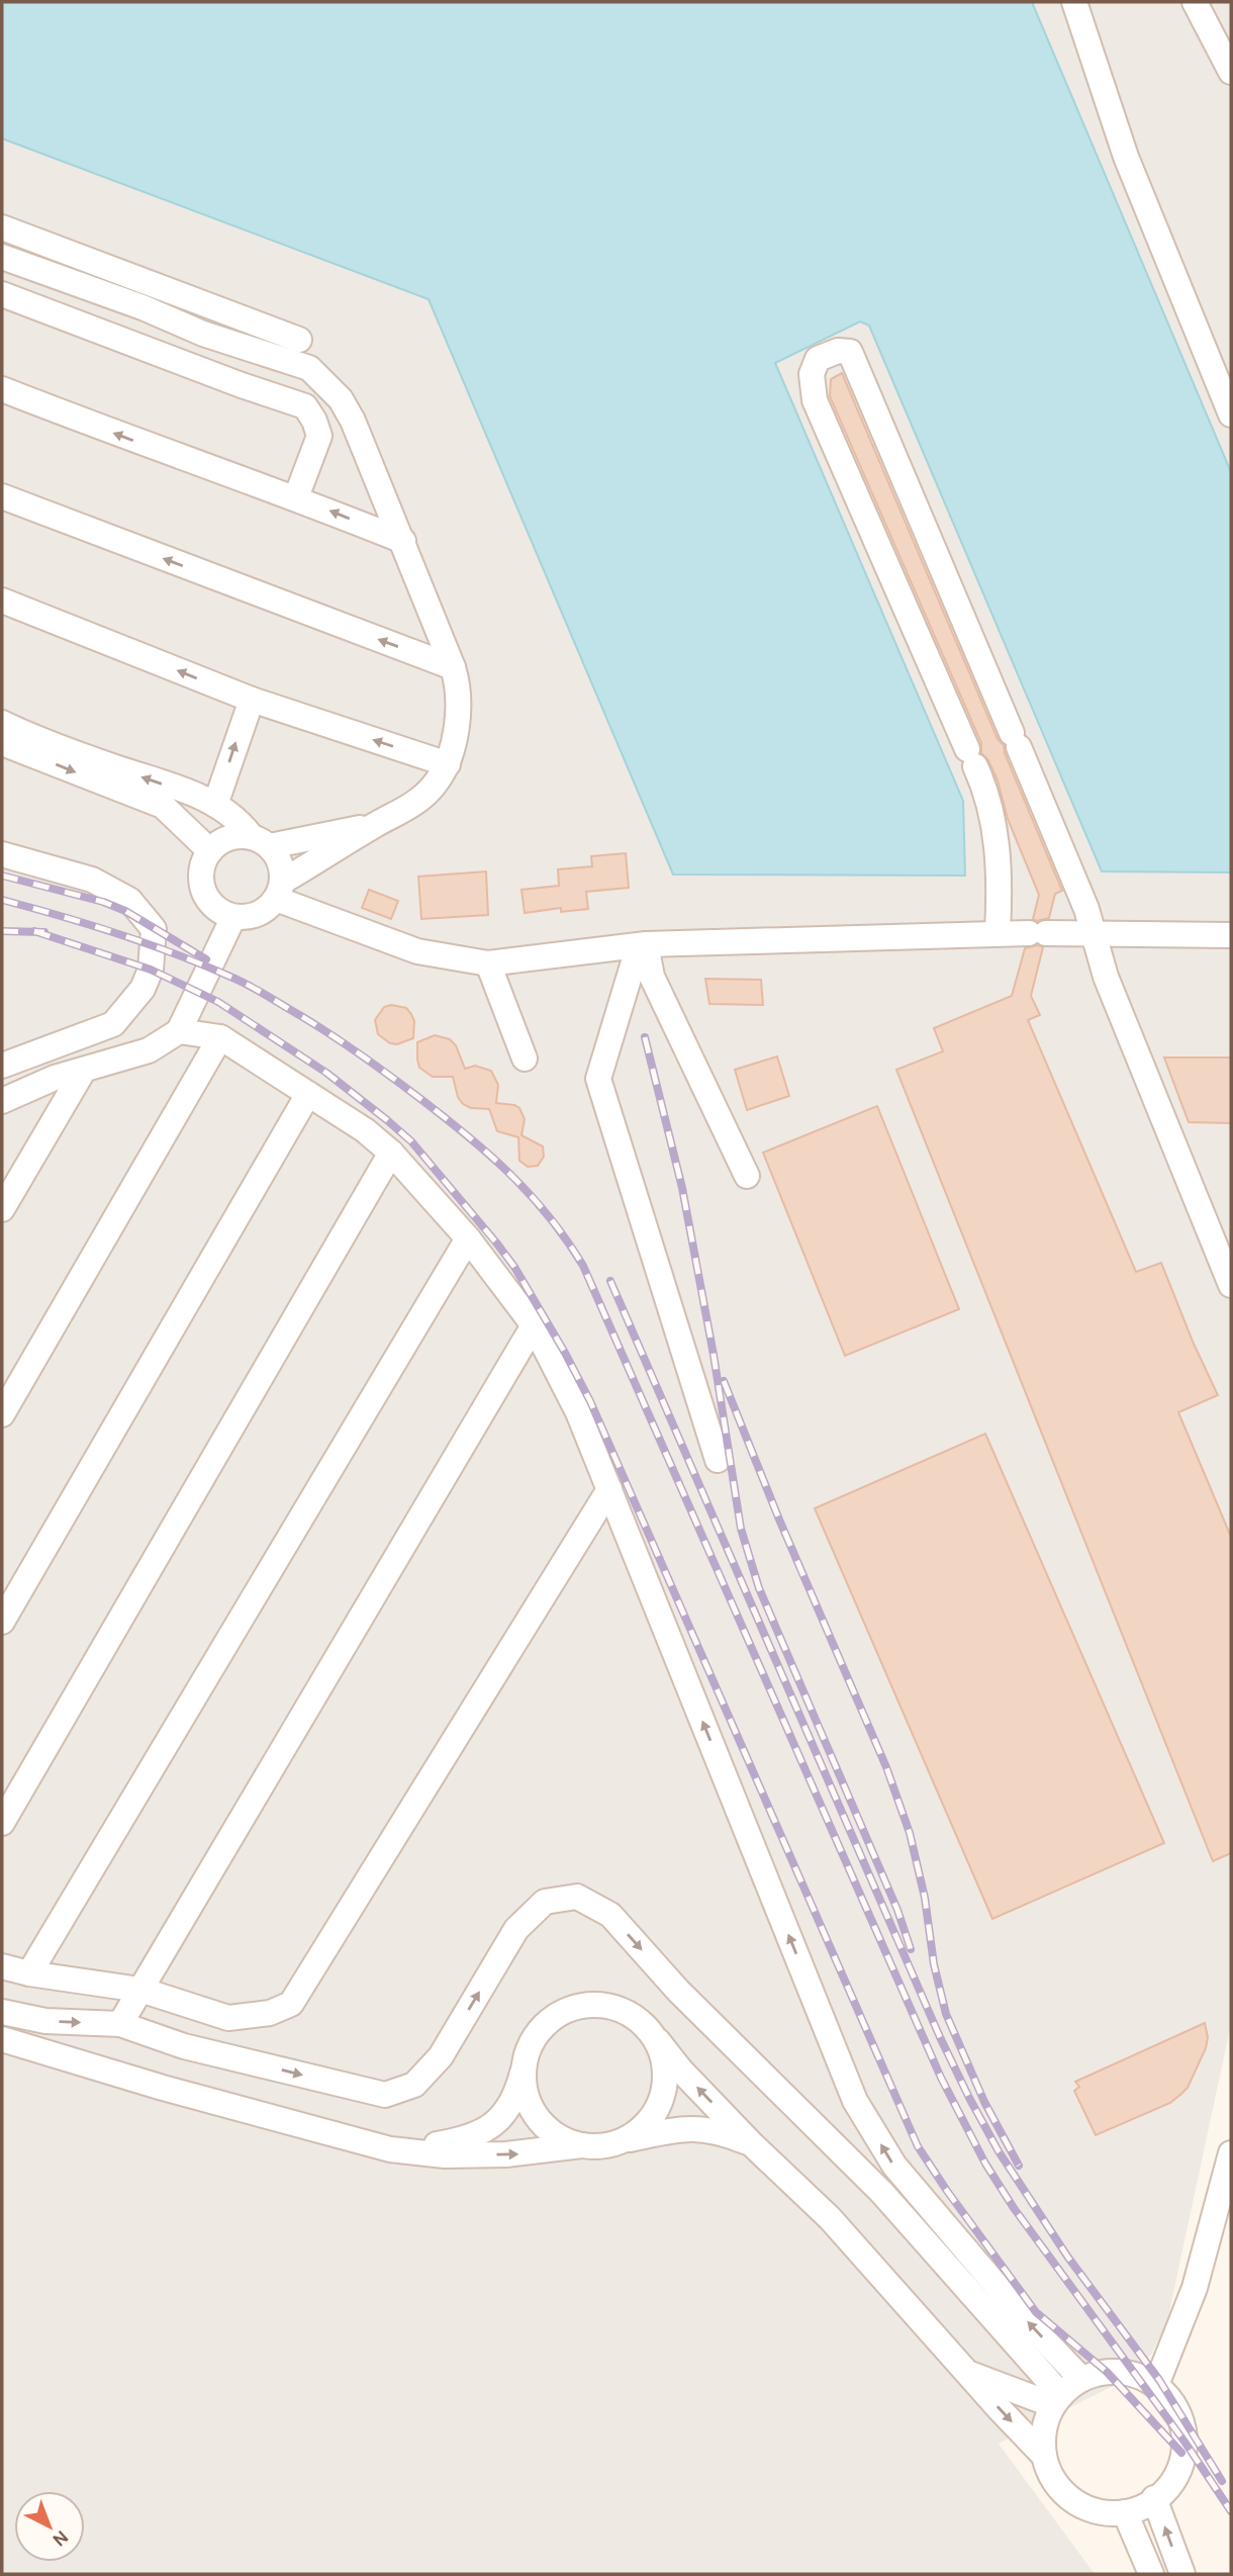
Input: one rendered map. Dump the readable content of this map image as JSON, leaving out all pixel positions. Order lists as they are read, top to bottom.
{
  "north": "bottom right"
}
